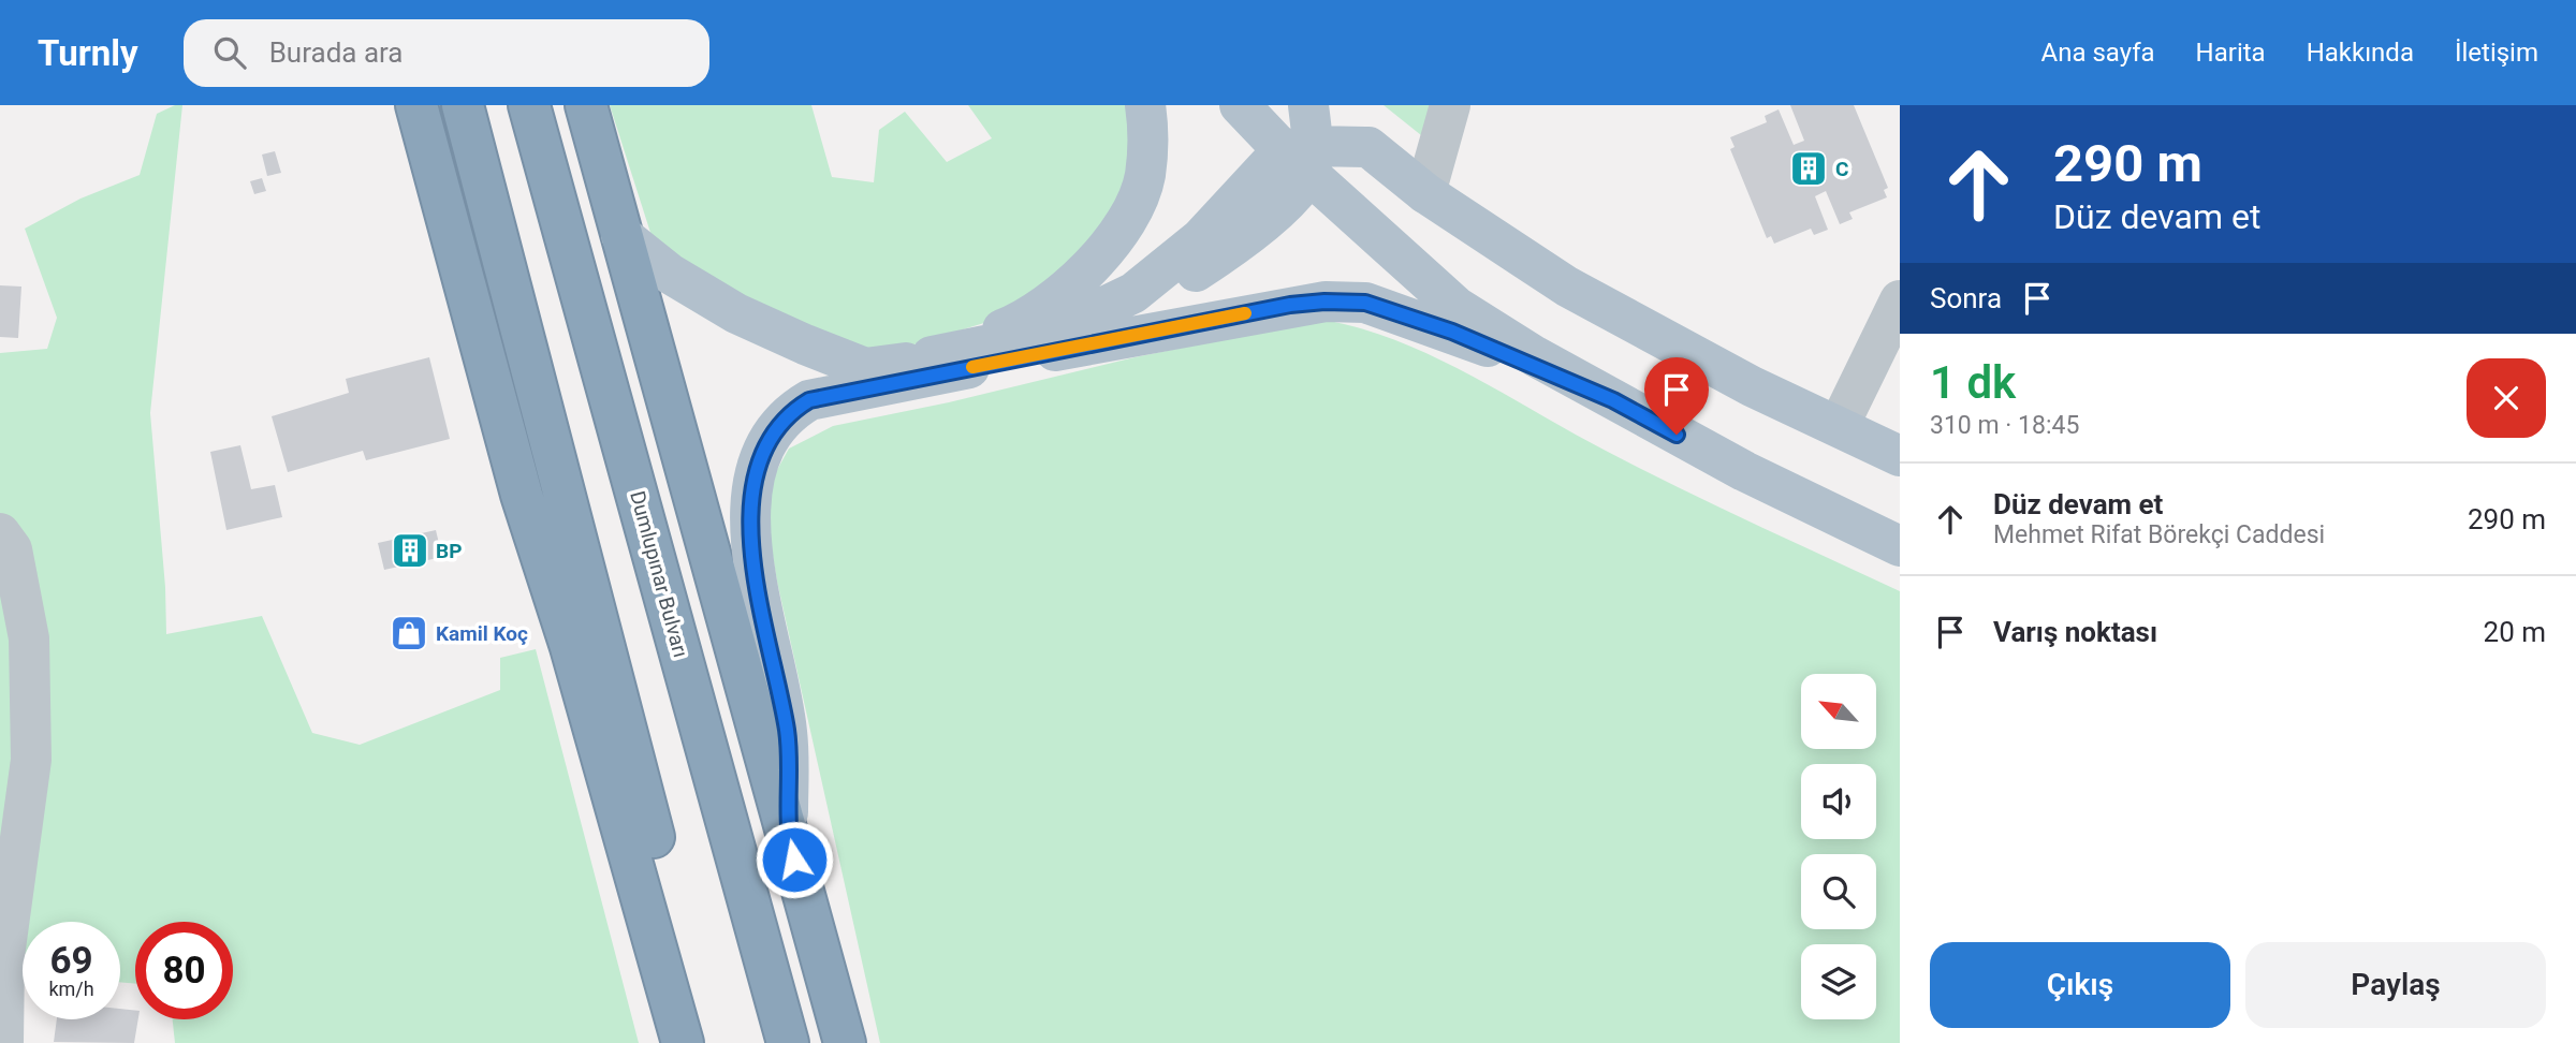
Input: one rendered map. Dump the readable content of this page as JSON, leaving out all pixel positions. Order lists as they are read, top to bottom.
{
  "streets": {
    "highway": ["Dumlupınar Bulvarı"]
  },
  "places": {
    "building": ["C", "BP"],
    "shop": ["Kamil Koç"]
  },
  "north": "top left",
  "page": {
    "header": "Turnly",
    "search": "Burada ara",
    "nav": [
      "Ana sayfa",
      "Harita",
      "Hakkında",
      "İletişim"
    ],
    "turn": ["290 m", "Düz devam et"],
    "then": "Sonra",
    "heading": ["1 dk", "310 m · 18:45"],
    "list": [
      {
        "name": "Düz devam et",
        "note": "Mehmet Rifat Börekçi Caddesi",
        "value": "290 m"
      },
      {
        "name": "Varış noktası",
        "value": "20 m"
      }
    ],
    "speed": "69 km/h",
    "limit": "80",
    "buttons": ["Çıkış", "Paylaş"]
  }
}
